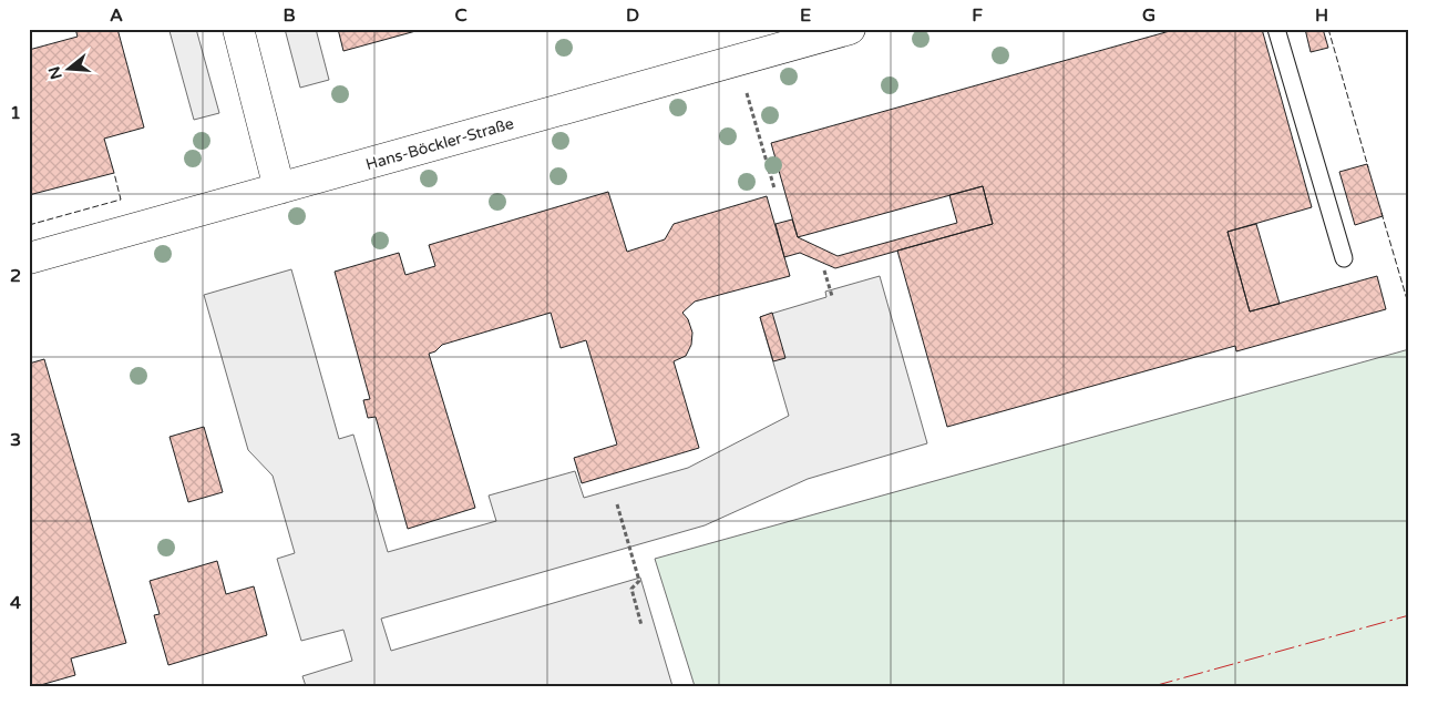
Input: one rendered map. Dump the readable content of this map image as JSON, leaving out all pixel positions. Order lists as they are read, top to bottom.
{
  "streets": {
    "street": ["Hans-Böckler-Straße"]
  },
  "north": "left",
  "grid": {
    "columns": [
      "A",
      "B",
      "C",
      "D",
      "E",
      "F",
      "G",
      "H"
    ],
    "rows": [
      "1",
      "2",
      "3",
      "4"
    ]
  }
}
